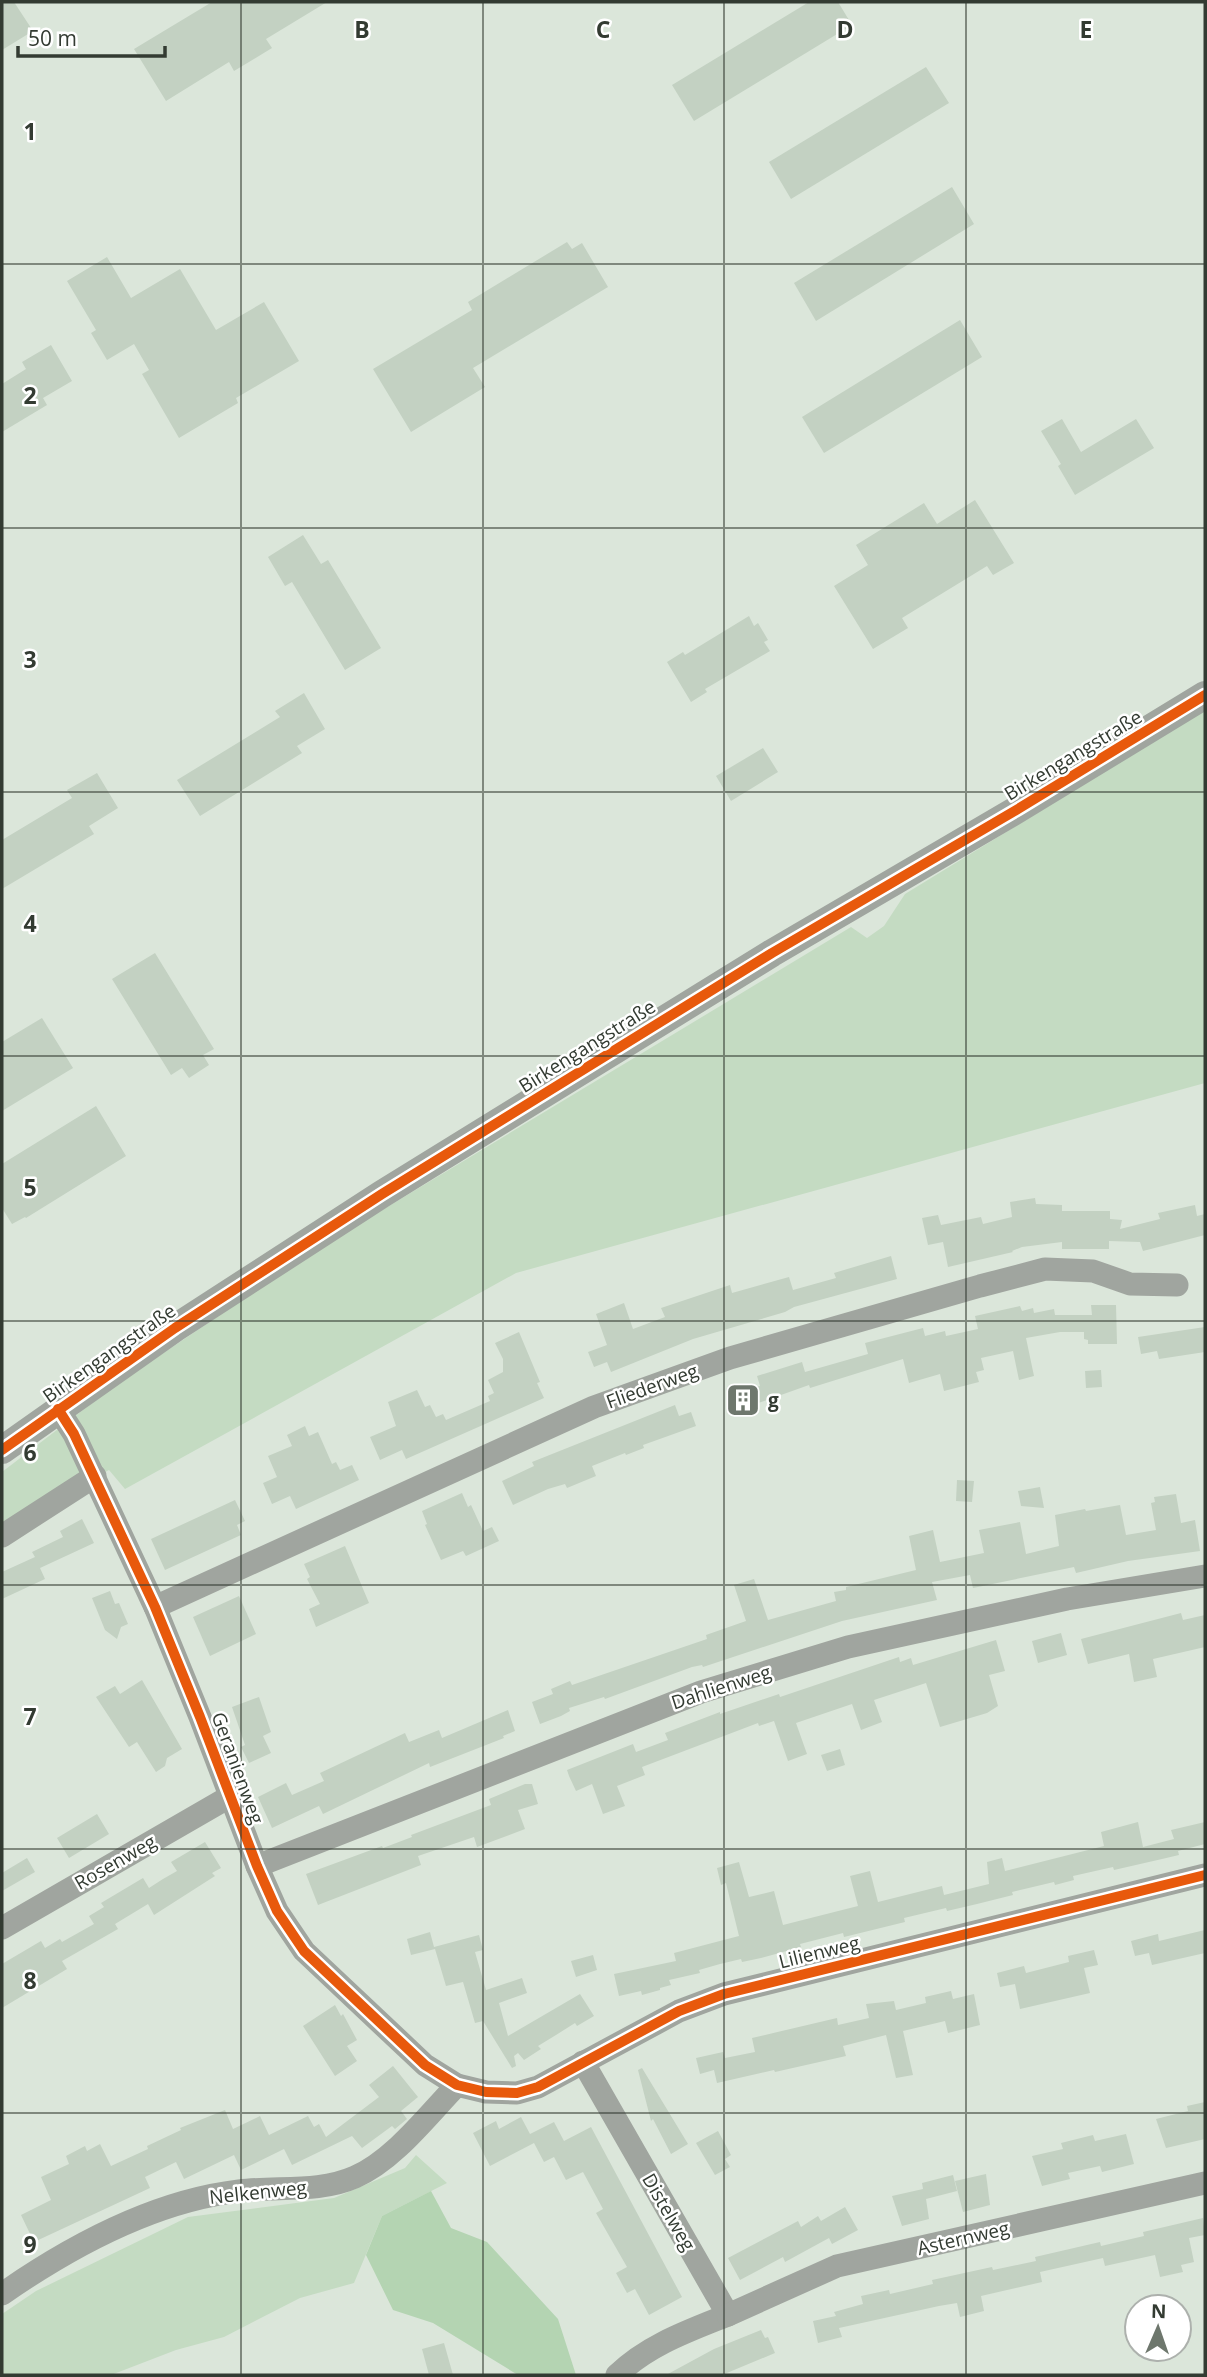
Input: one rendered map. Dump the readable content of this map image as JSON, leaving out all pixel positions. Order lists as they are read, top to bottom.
{
  "streets": {
    "street": [
      "Birkengangstraße",
      "Fliederweg",
      "Dahlienweg",
      "Geranienweg",
      "Rosenweg",
      "Lilienweg",
      "Nelkenweg",
      "Distelweg",
      "Asternweg"
    ]
  },
  "crossings": [
    ["Birkengangstraße", "Geranienweg"],
    ["Fliederweg", "Geranienweg"],
    ["Dahlienweg", "Geranienweg"],
    ["Geranienweg", "Rosenweg"],
    ["Geranienweg", "Lilienweg"],
    ["Geranienweg", "Nelkenweg"],
    ["Lilienweg", "Nelkenweg"],
    ["Lilienweg", "Distelweg"],
    ["Distelweg", "Asternweg"]
  ],
  "places": {
    "building": ["g"]
  },
  "scale_bar": "50 m",
  "north": "top",
  "grid": {
    "columns": [
      "B",
      "C",
      "D",
      "E"
    ],
    "rows": [
      "1",
      "2",
      "3",
      "4",
      "5",
      "6",
      "7",
      "8",
      "9"
    ]
  }
}
